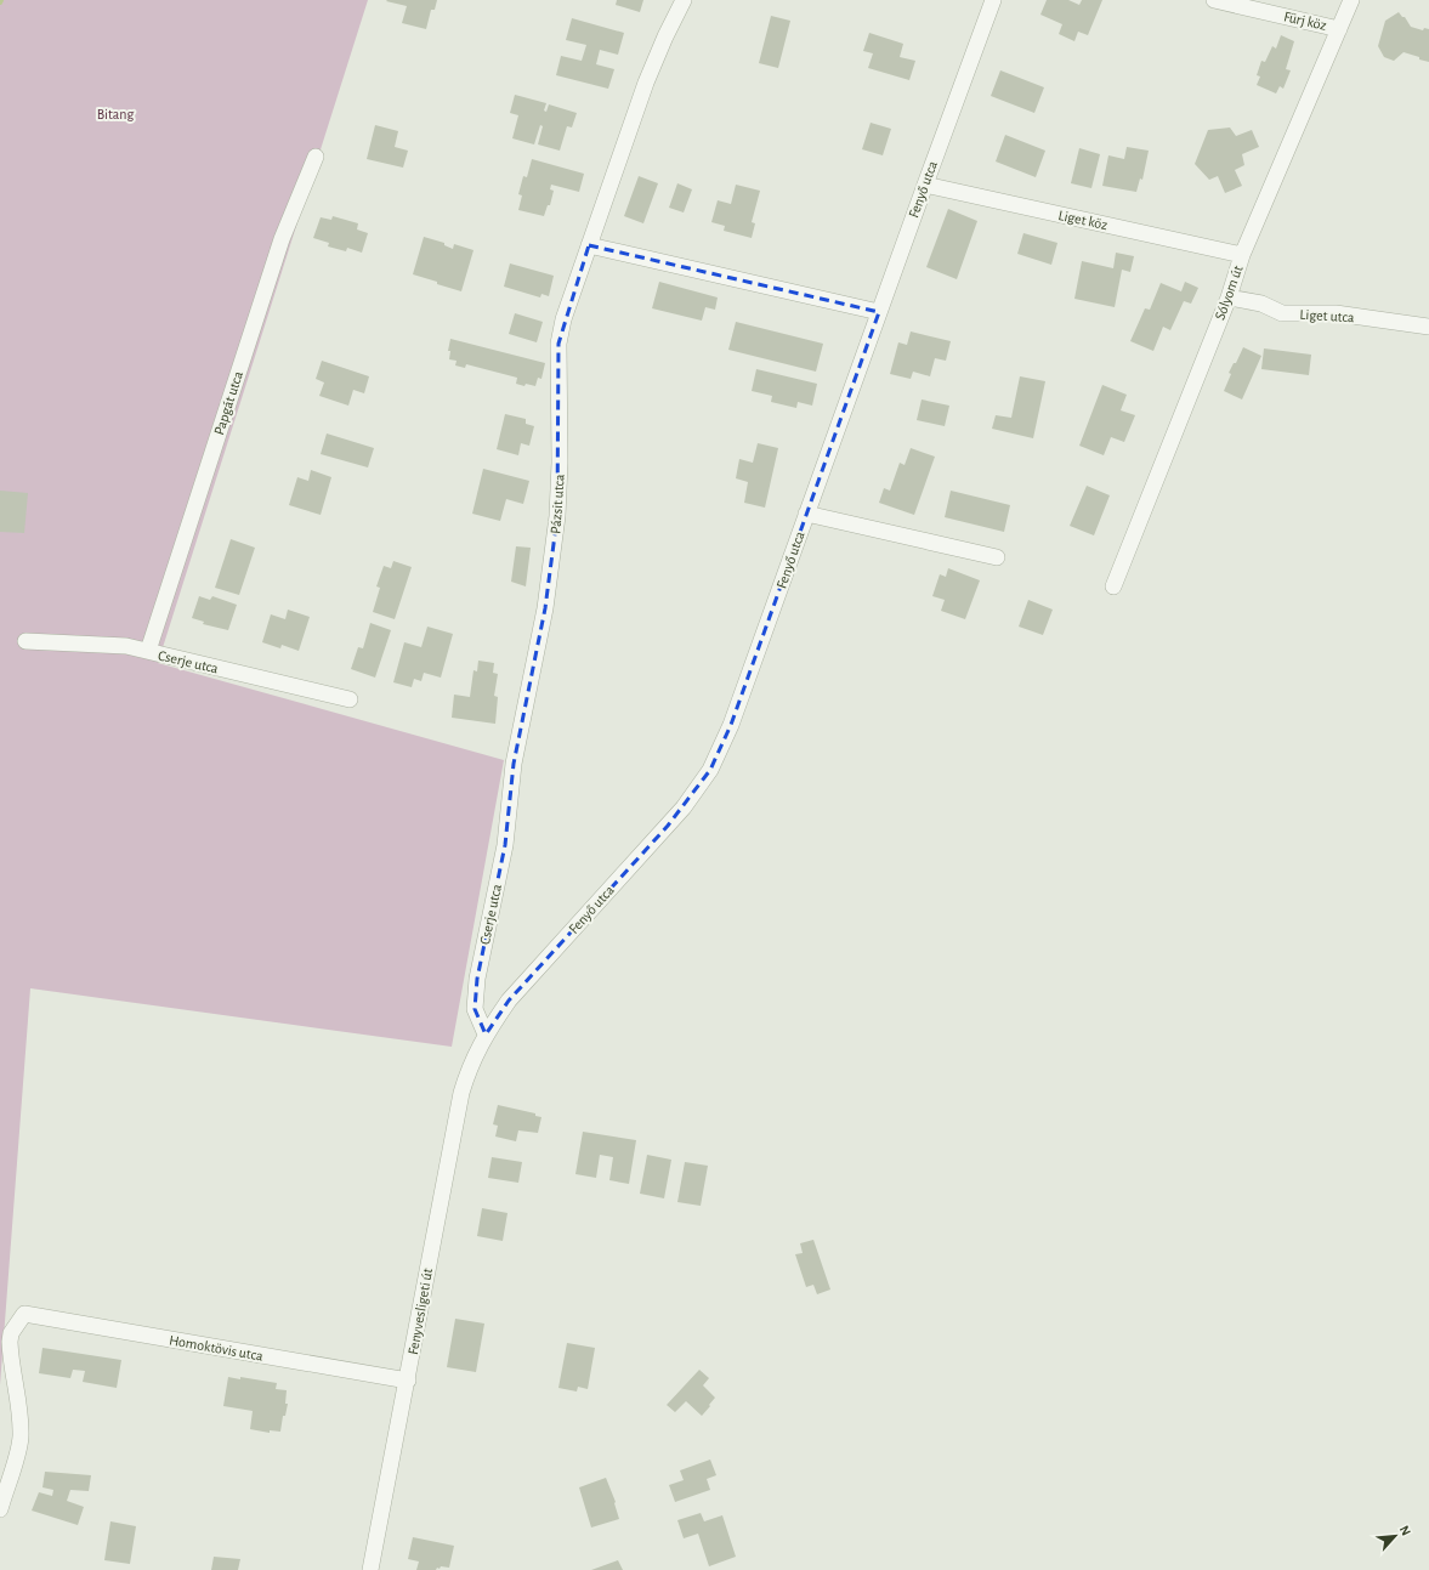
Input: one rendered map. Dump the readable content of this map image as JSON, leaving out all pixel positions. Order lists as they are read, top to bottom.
{
  "streets": {
    "street": [
      "Fürj köz",
      "Fenyő utca",
      "Liget köz",
      "Sólyom út",
      "Liget utca",
      "Papgát utca",
      "Pázsit utca",
      "Cserje utca",
      "Fenyvesligeti út",
      "Homoktövis utca"
    ]
  },
  "crossings": [
    ["Fürj köz", "Sólyom út"],
    ["Fenyő utca", "Liget köz"],
    ["Fenyő utca", "Cserje utca"],
    ["Fenyő utca", "Fenyvesligeti út"],
    ["Liget köz", "Sólyom út"],
    ["Sólyom út", "Liget utca"],
    ["Papgát utca", "Cserje utca"],
    ["Pázsit utca", "Cserje utca"],
    ["Fenyvesligeti út", "Homoktövis utca"]
  ],
  "parks": ["Bitang"],
  "north": "top right"
}
